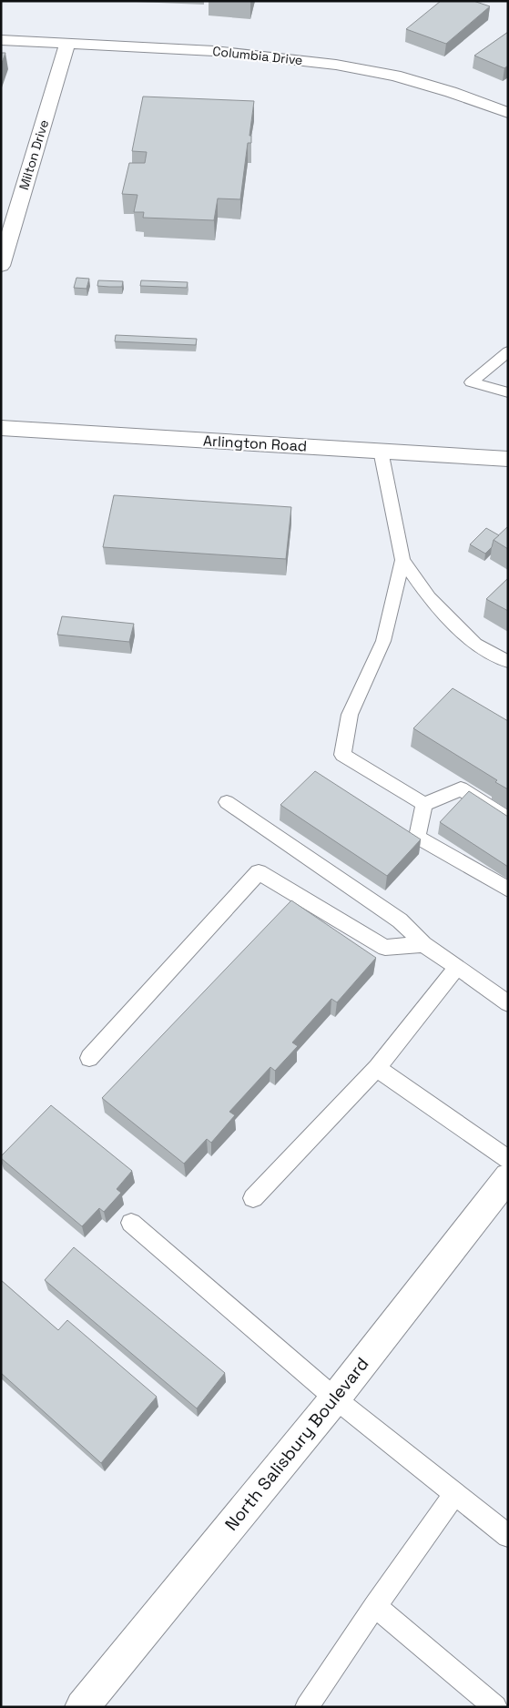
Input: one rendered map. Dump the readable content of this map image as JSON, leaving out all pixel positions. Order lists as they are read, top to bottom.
{
  "streets": {
    "street": [
      "Columbia Drive",
      "Milton Drive",
      "Arlington Road",
      "North Salisbury Boulevard"
    ]
  },
  "crossings": [
    ["Columbia Drive", "Milton Drive"]
  ]
}
